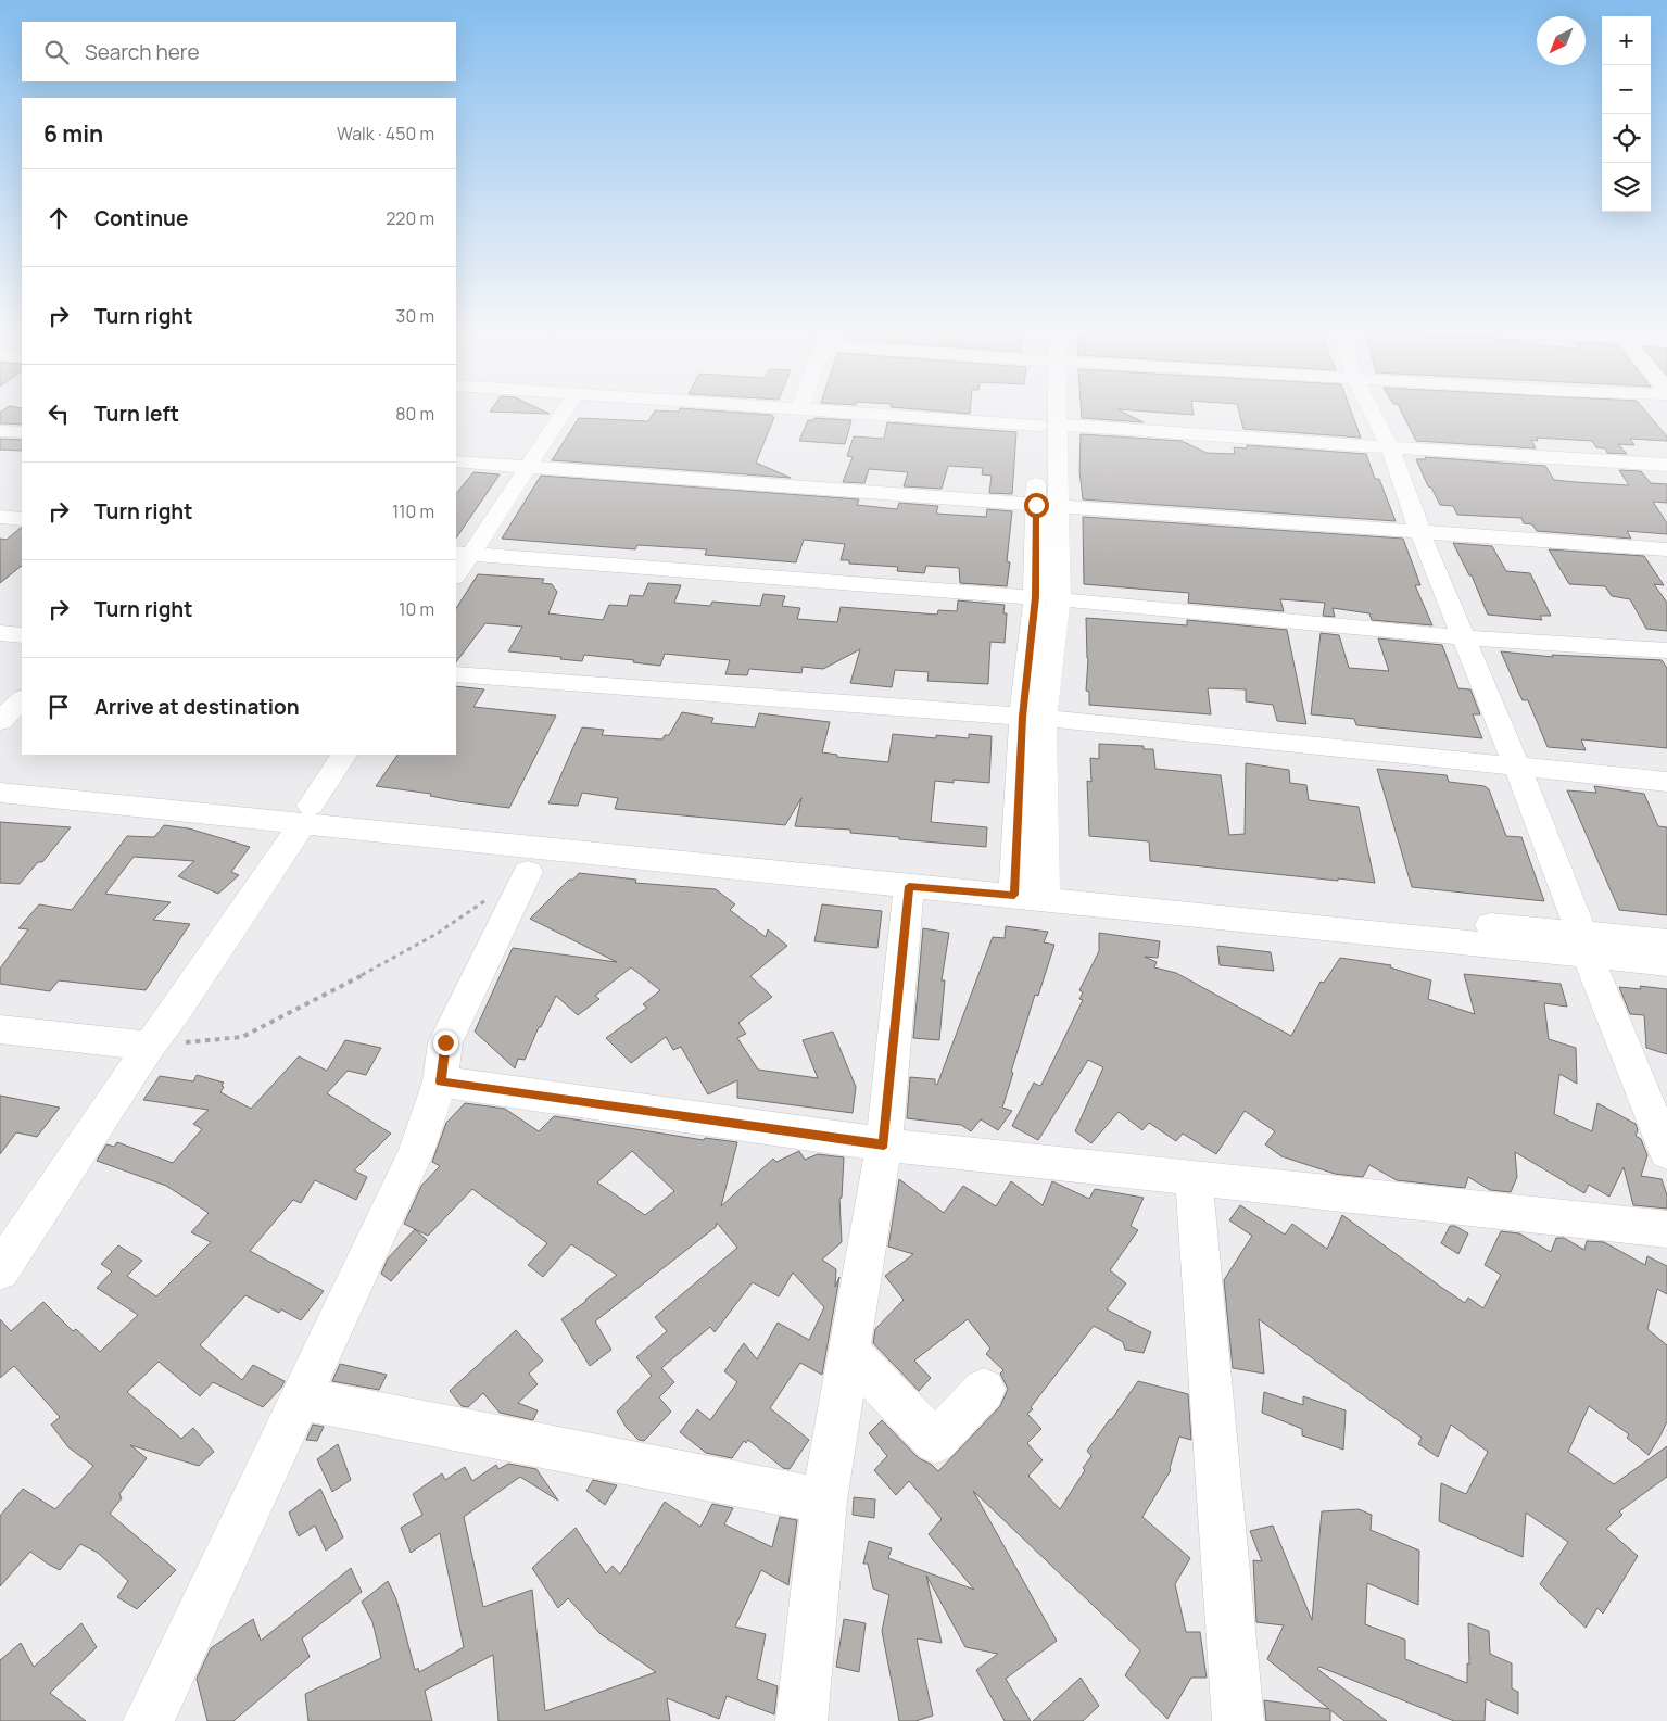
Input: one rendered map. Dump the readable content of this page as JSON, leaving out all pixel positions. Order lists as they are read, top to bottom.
{
  "north": "bottom left",
  "page": {
    "map_buttons": ["+", "−"],
    "search": "Search here",
    "heading": ["6 min", "Walk · 450 m"],
    "list": [
      ["Continue", "220 m"],
      ["Turn right", "30 m"],
      ["Turn left", "80 m"],
      ["Turn right", "110 m"],
      ["Turn right", "10 m"],
      "Arrive at destination"
    ]
  }
}
